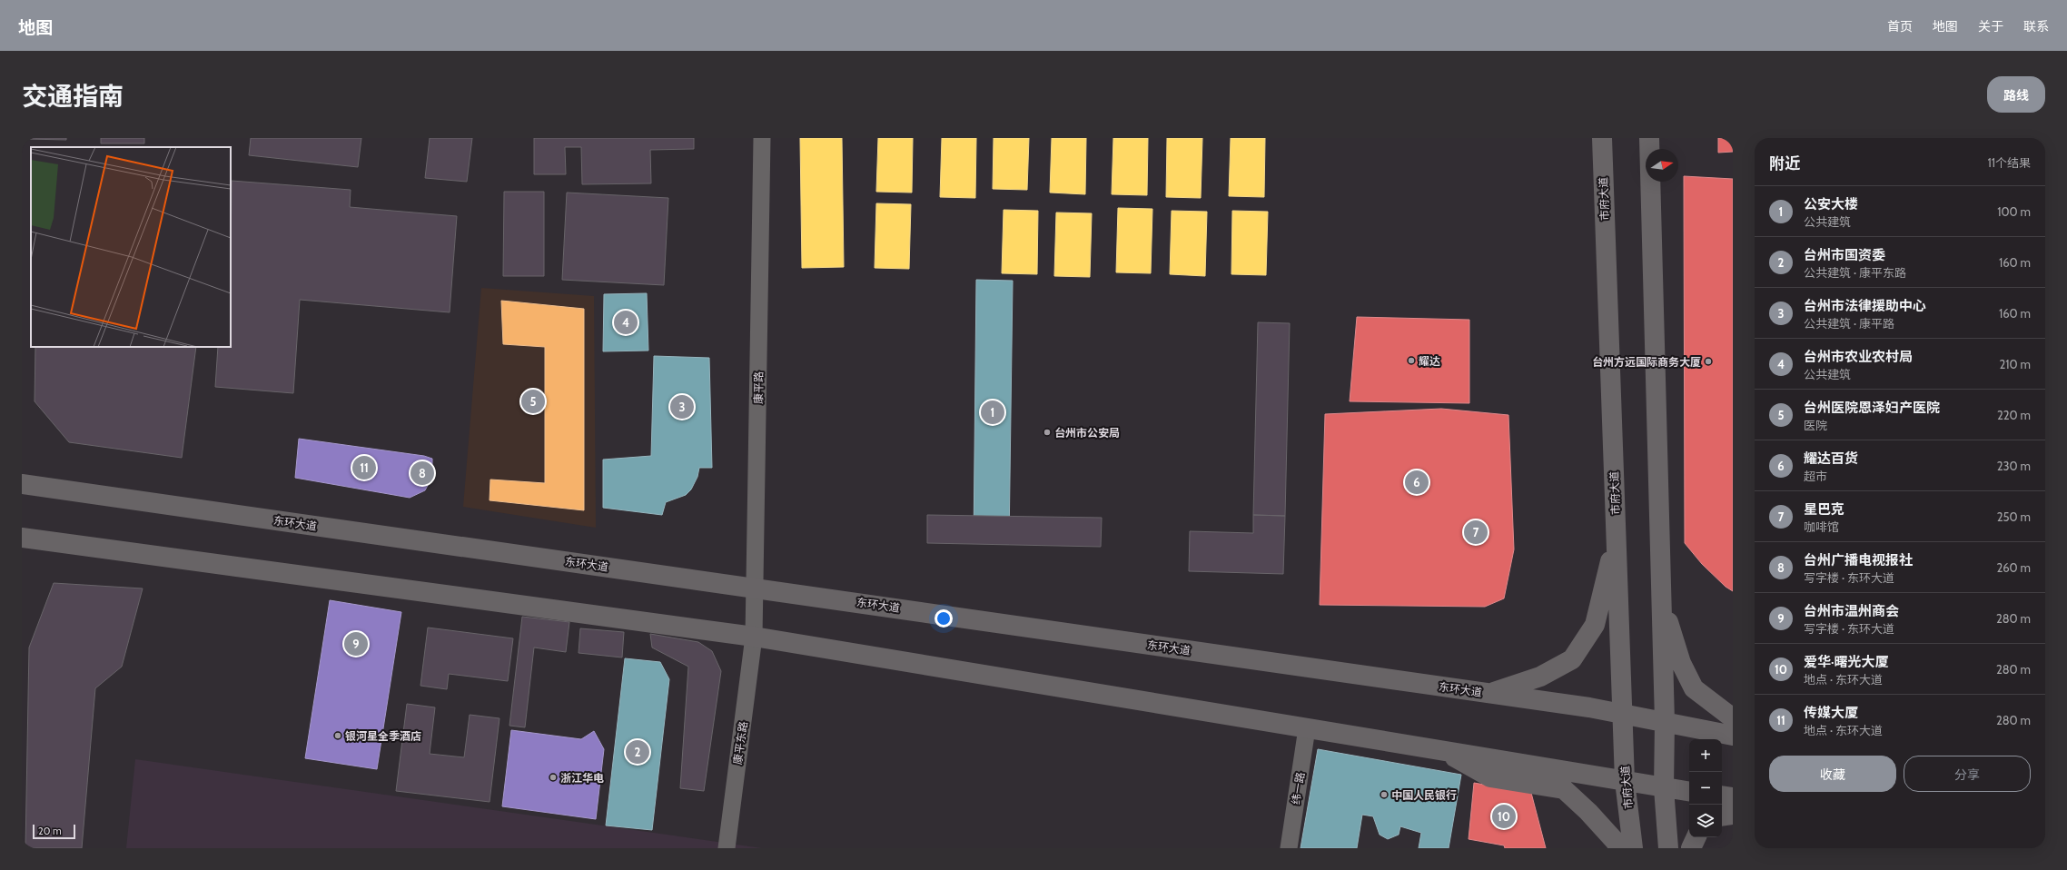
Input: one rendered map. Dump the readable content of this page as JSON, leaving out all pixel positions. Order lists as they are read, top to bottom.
{
  "streets": {
    "main road": ["市府大道", "东环大道"],
    "street": ["康平路", "康平东路", "纬一路"]
  },
  "crossings": [
    ["市府大道", "东环大道"],
    ["康平路", "东环大道"],
    ["康平路", "康平东路"]
  ],
  "places": [
    "耀达",
    "台州方远国际商务大厦",
    "台州市公安局",
    "银河星全季酒店",
    "浙江华电",
    "中国人民银行"
  ],
  "scale_bar": "20 m",
  "north": "right",
  "page": {
    "header": "地图",
    "nav": [
      "首页",
      "地图",
      "关于",
      "联系"
    ],
    "title": "交通指南",
    "buttons": [
      "路线",
      ["收藏", "分享"]
    ],
    "heading": ["附近", "11个结果"],
    "list": [
      {
        "mark": "1",
        "name": "公安大楼",
        "note": "公共建筑",
        "value": "100 m"
      },
      {
        "mark": "2",
        "name": "台州市国资委",
        "note": "公共建筑 · 康平东路",
        "value": "160 m"
      },
      {
        "mark": "3",
        "name": "台州市法律援助中心",
        "note": "公共建筑 · 康平路",
        "value": "160 m"
      },
      {
        "mark": "4",
        "name": "台州市农业农村局",
        "note": "公共建筑",
        "value": "210 m"
      },
      {
        "mark": "5",
        "name": "台州医院恩泽妇产医院",
        "note": "医院",
        "value": "220 m"
      },
      {
        "mark": "6",
        "name": "耀达百货",
        "note": "超市",
        "value": "230 m"
      },
      {
        "mark": "7",
        "name": "星巴克",
        "note": "咖啡馆",
        "value": "250 m"
      },
      {
        "mark": "8",
        "name": "台州广播电视报社",
        "note": "写字楼 · 东环大道",
        "value": "260 m"
      },
      {
        "mark": "9",
        "name": "台州市温州商会",
        "note": "写字楼 · 东环大道",
        "value": "280 m"
      },
      {
        "mark": "10",
        "name": "爱华·曙光大厦",
        "note": "地点 · 东环大道",
        "value": "280 m"
      },
      {
        "mark": "11",
        "name": "传媒大厦",
        "note": "地点 · 东环大道",
        "value": "280 m"
      }
    ],
    "pins": [
      "4",
      "5",
      "3",
      "1",
      "11",
      "8",
      "6",
      "7",
      "9",
      "2",
      "10"
    ],
    "map_buttons": ["+", "−"],
    "scale": "20 m"
  }
}
